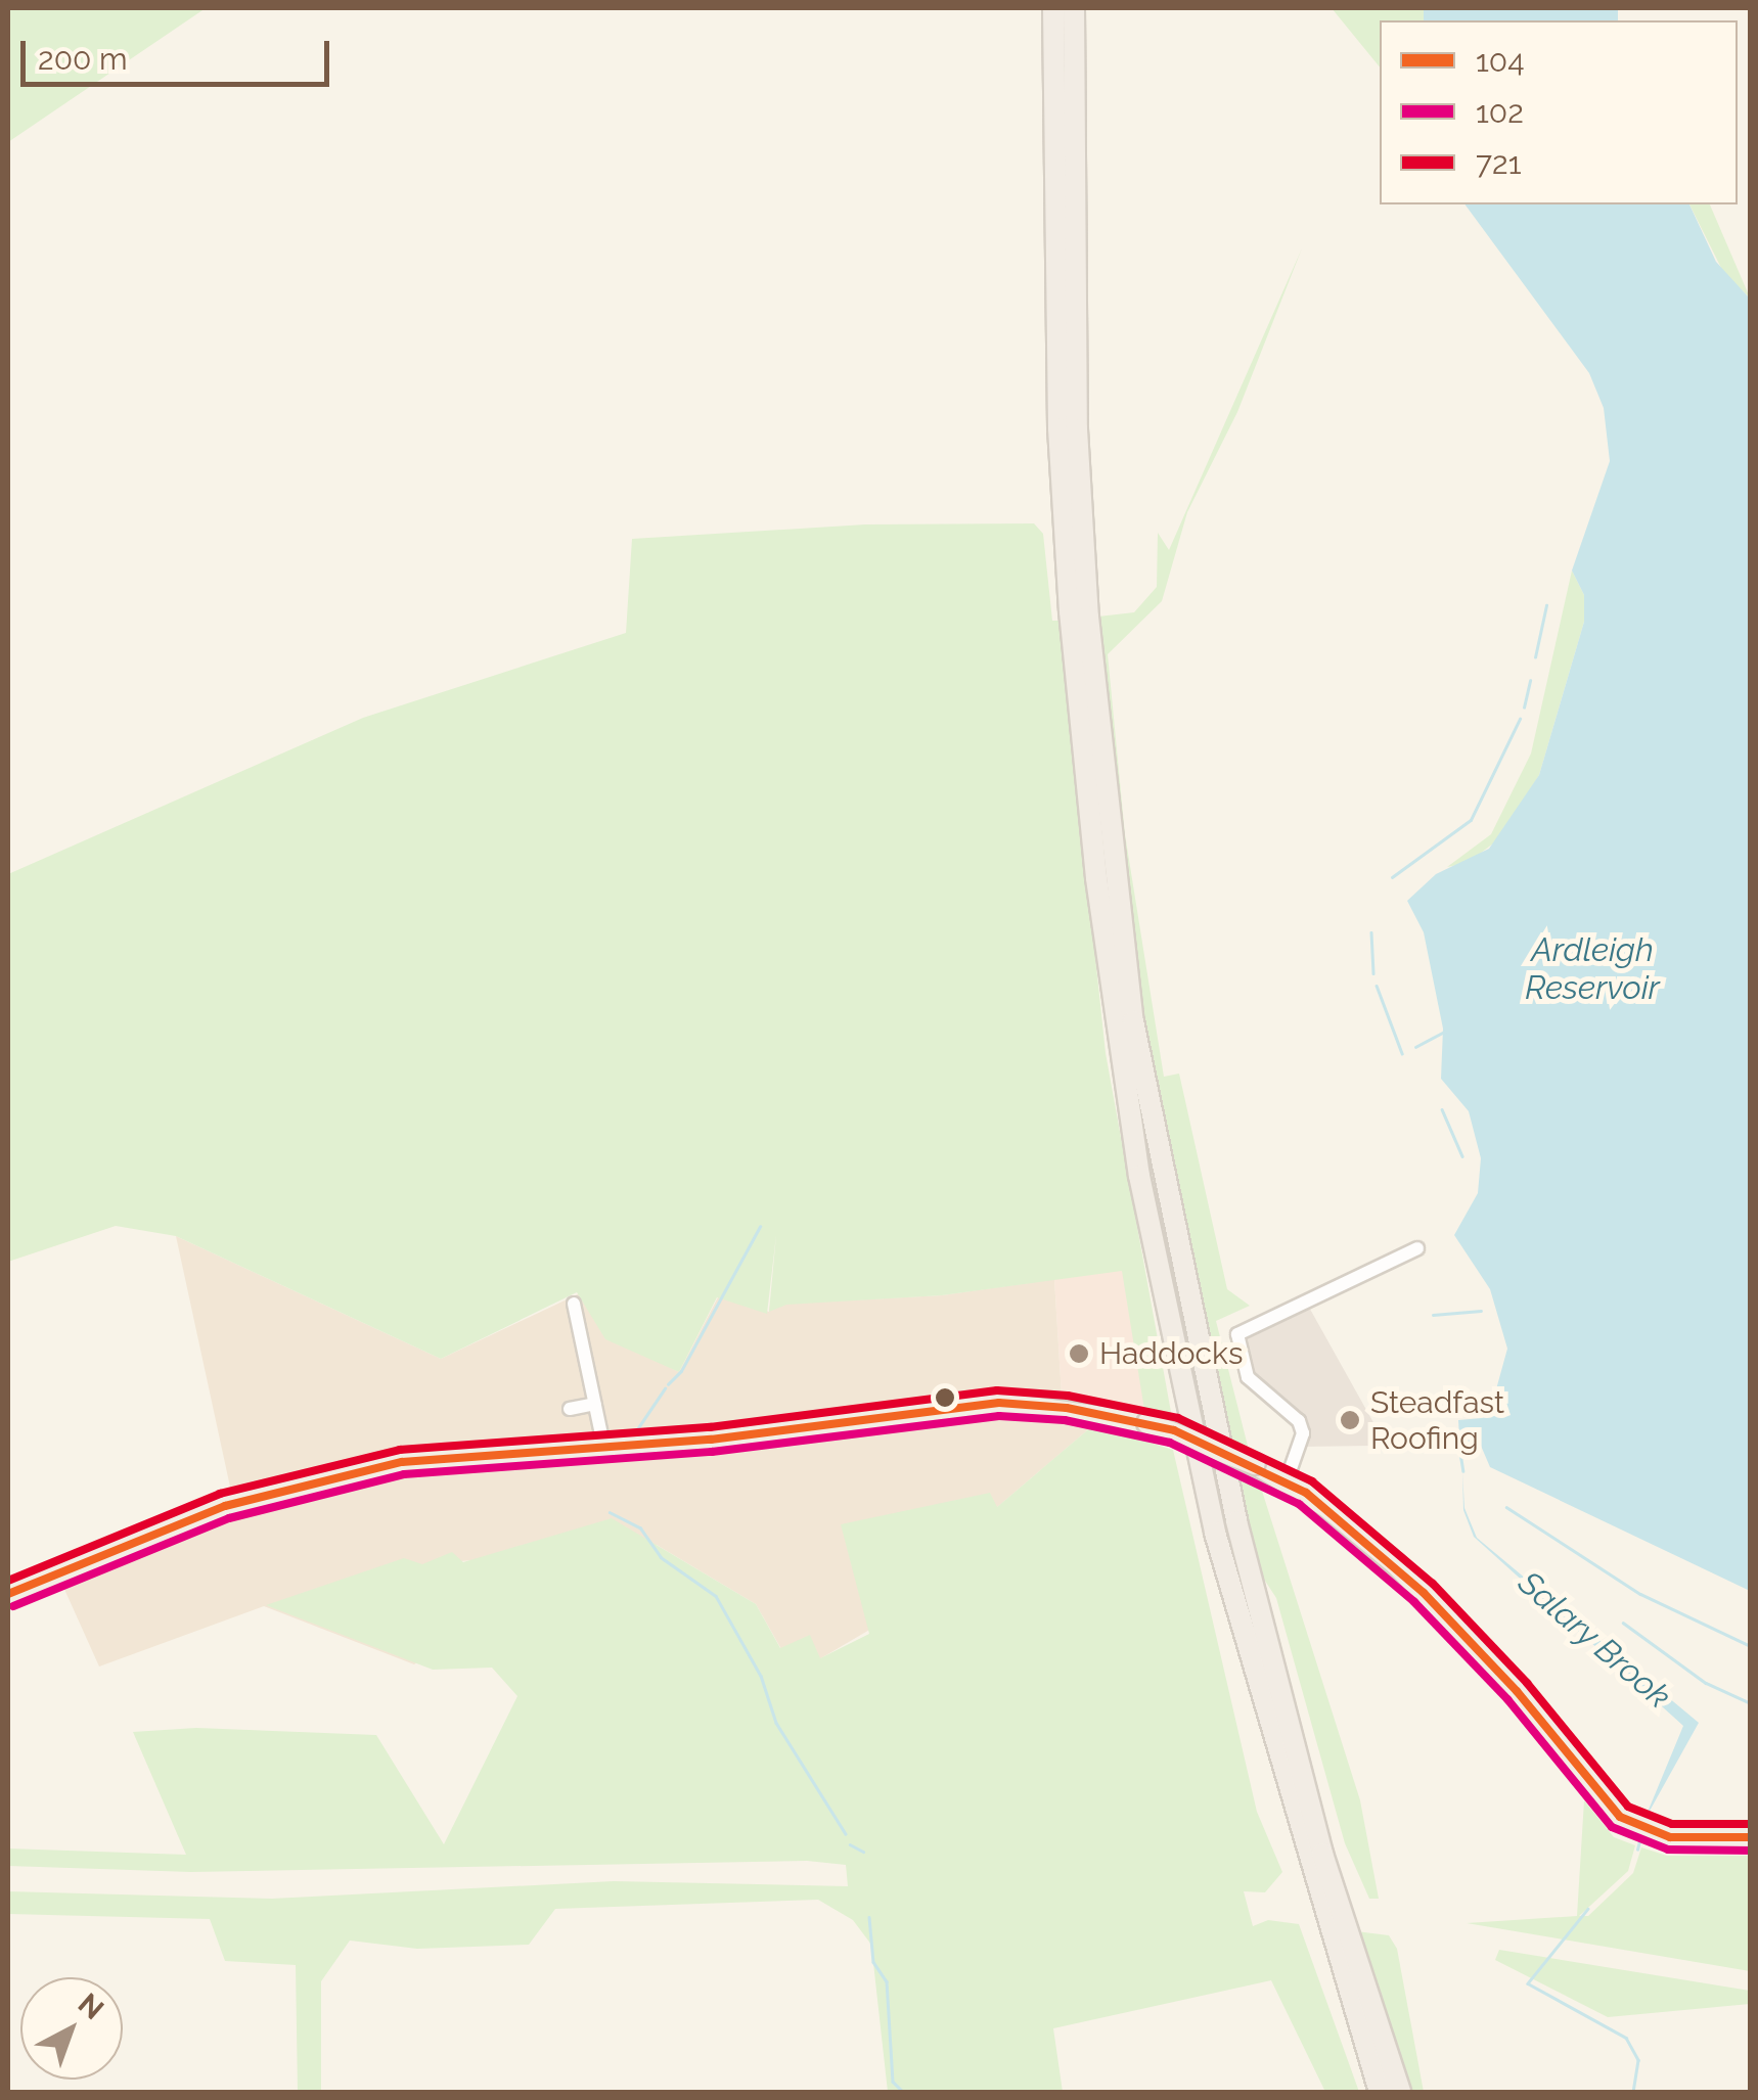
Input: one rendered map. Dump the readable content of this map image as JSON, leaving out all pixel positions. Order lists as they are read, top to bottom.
{
  "water": ["Ardleigh Reservoir", "Salary Brook"],
  "places": ["Haddocks", "Steadfast Roofing"],
  "lines": ["transit line 721", "transit line 104", "transit line 102"],
  "legend": ["104", "102", "721"],
  "scale_bar": "200 m",
  "north": "top right"
}
